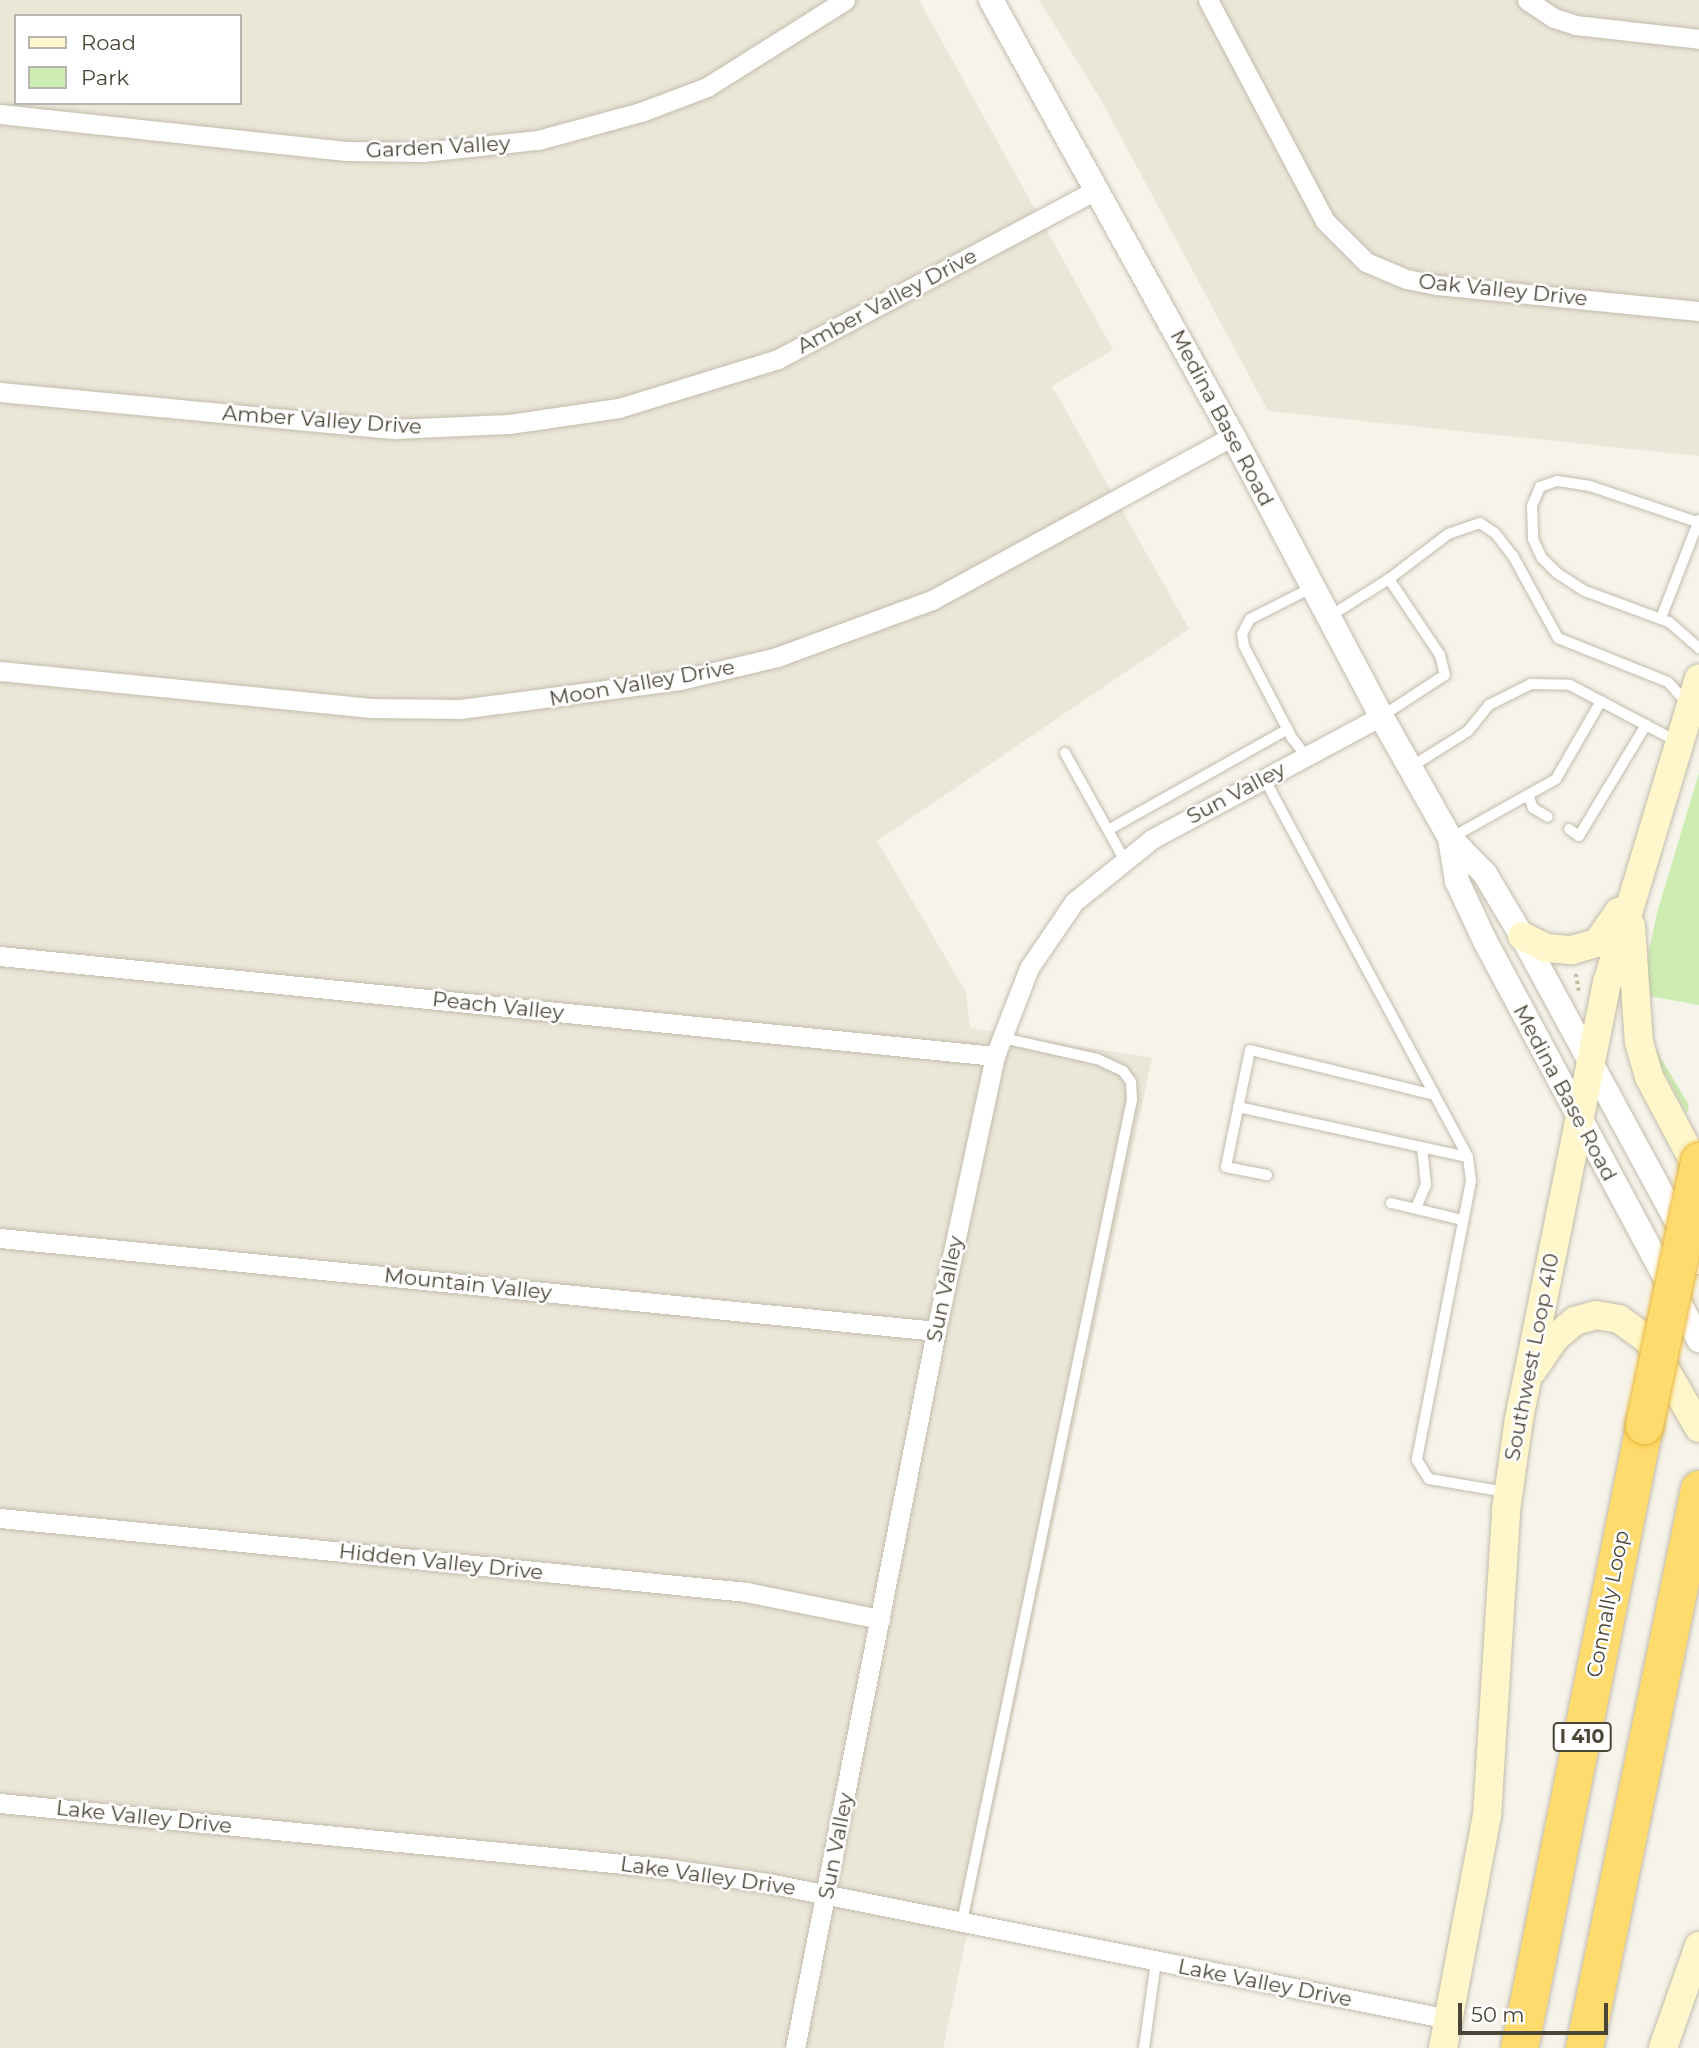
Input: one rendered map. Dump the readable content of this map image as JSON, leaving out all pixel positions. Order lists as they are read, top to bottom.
{
  "streets": {
    "highway": ["Connally Loop", "I 410"],
    "main road": ["Southwest Loop 410"],
    "street": [
      "Garden Valley",
      "Oak Valley Drive",
      "Amber Valley Drive",
      "Medina Base Road",
      "Moon Valley Drive",
      "Sun Valley",
      "Peach Valley",
      "Mountain Valley",
      "Hidden Valley Drive",
      "Lake Valley Drive"
    ]
  },
  "crossings": [
    ["Amber Valley Drive", "Medina Base Road"],
    ["Medina Base Road", "Moon Valley Drive"],
    ["Medina Base Road", "Sun Valley"],
    ["Medina Base Road", "Southwest Loop 410"],
    ["Sun Valley", "Peach Valley"],
    ["Sun Valley", "Mountain Valley"],
    ["Sun Valley", "Hidden Valley Drive"],
    ["Sun Valley", "Lake Valley Drive"],
    ["Southwest Loop 410", "Lake Valley Drive"]
  ],
  "legend": ["Road", "Park"],
  "scale_bar": "50 m"
}
